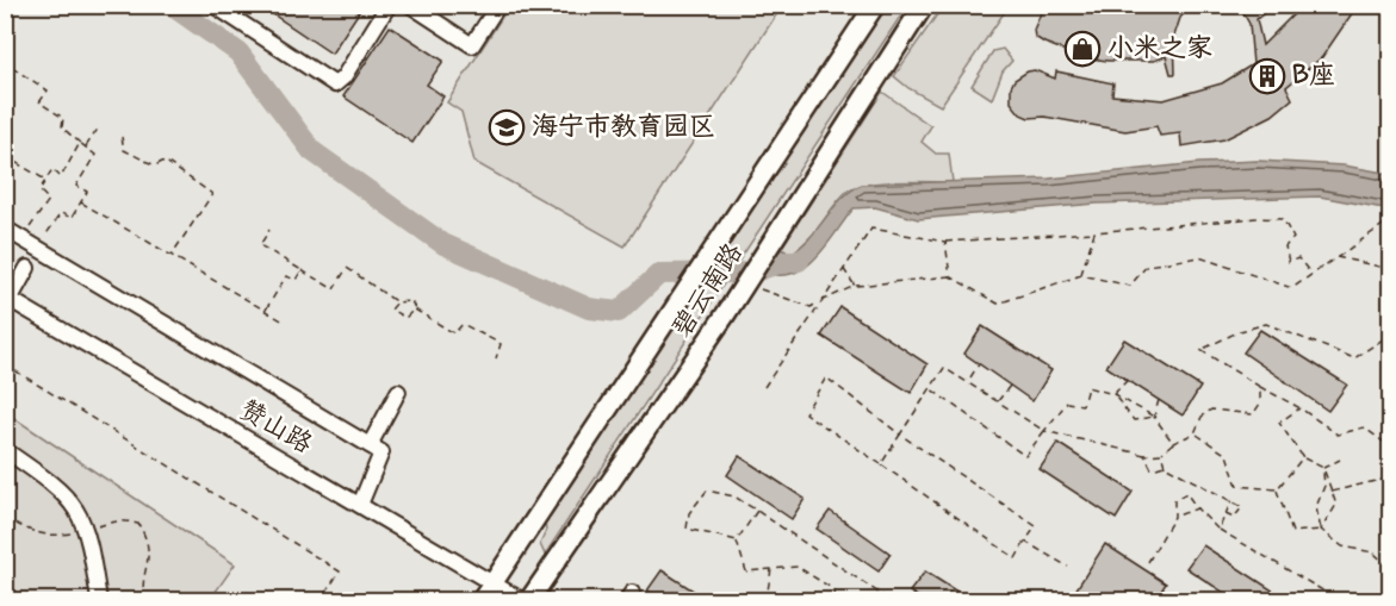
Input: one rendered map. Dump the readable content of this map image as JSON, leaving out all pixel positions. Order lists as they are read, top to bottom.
{
  "streets": {
    "main road": ["碧云南路"],
    "street": ["赞山路"]
  },
  "crossings": [
    ["碧云南路", "赞山路"]
  ],
  "places": {
    "shop": ["小米之家"],
    "building": ["B座"],
    "school or university": ["海宁市教育园区"]
  }
}
